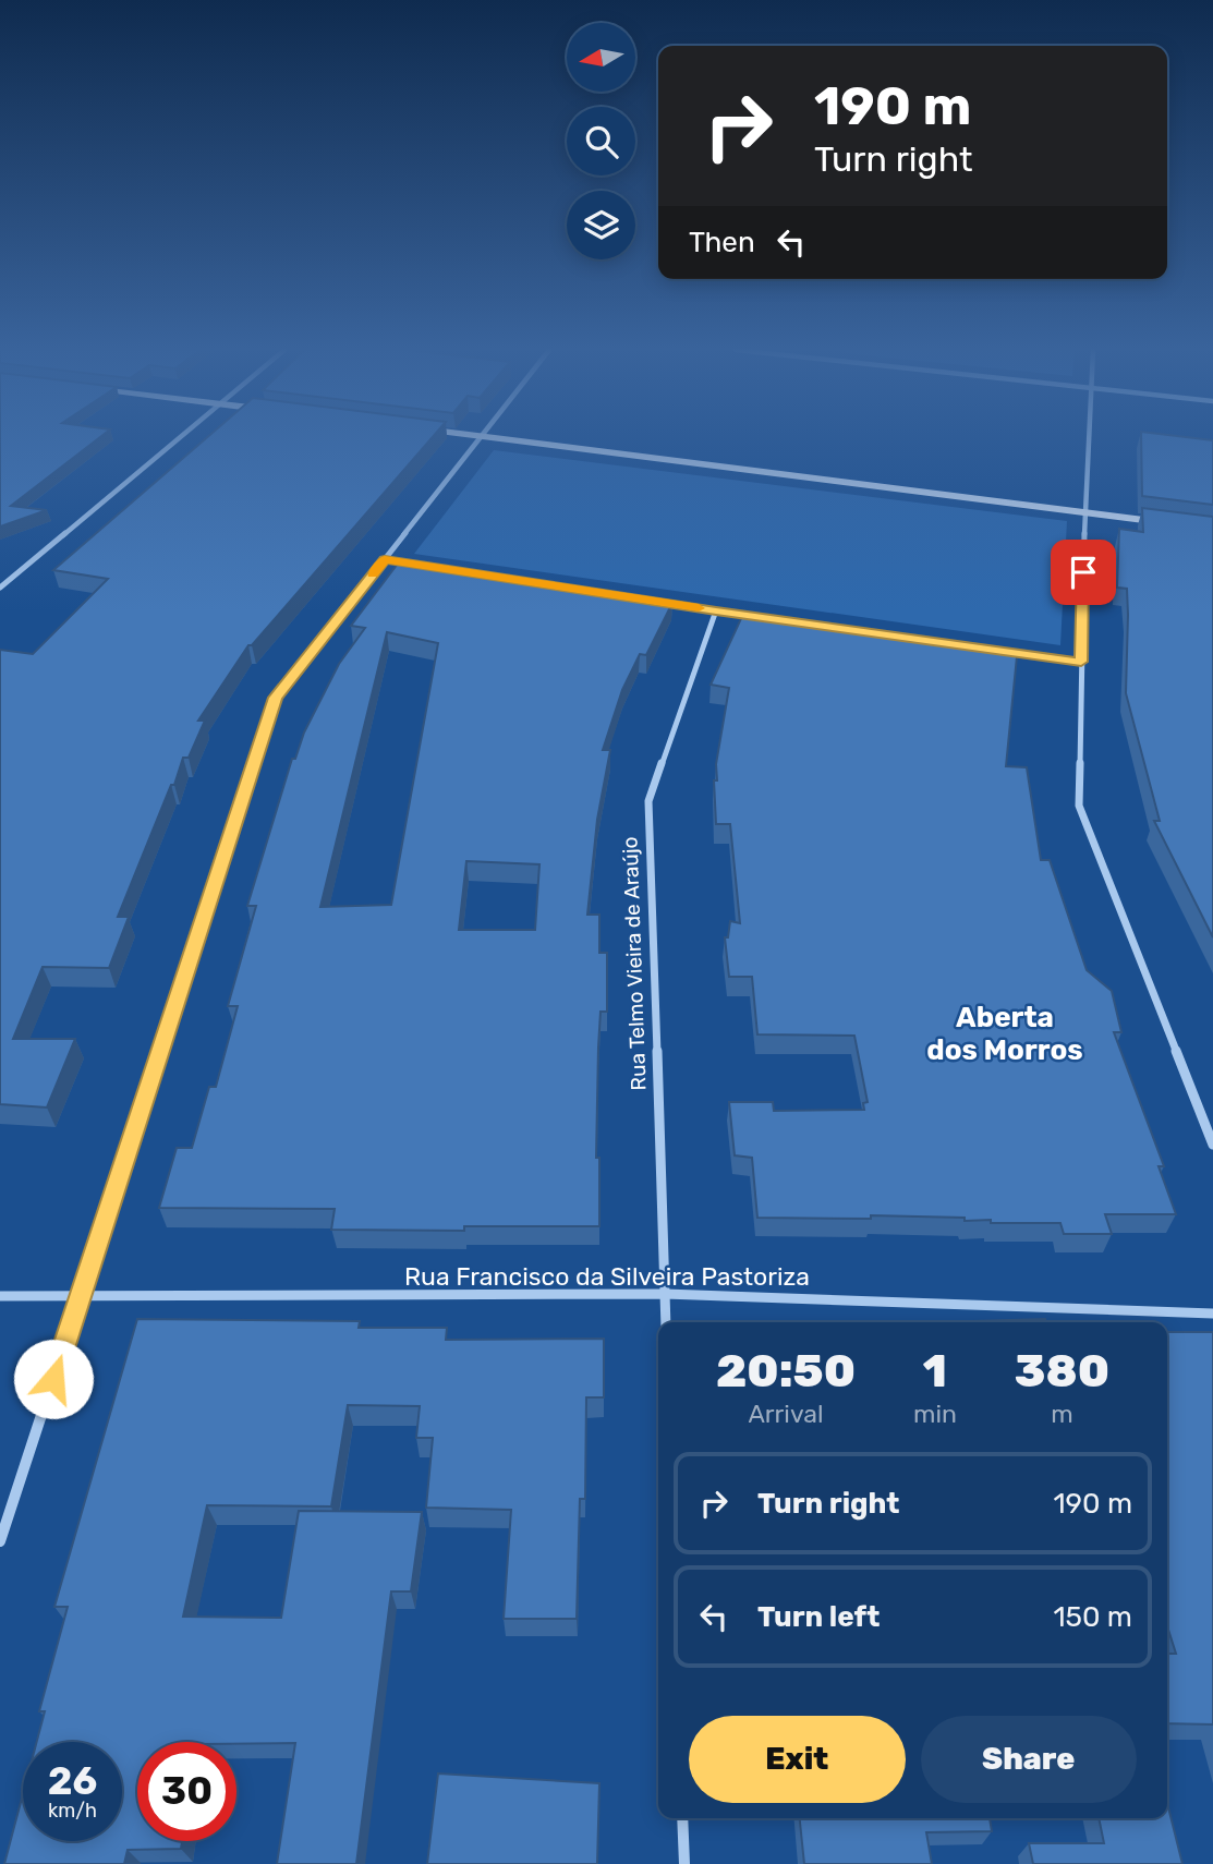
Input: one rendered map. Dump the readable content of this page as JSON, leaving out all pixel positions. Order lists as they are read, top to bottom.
{
  "streets": {
    "street": ["Rua Telmo Vieira de Araújo", "Rua Francisco da Silveira Pastoriza"]
  },
  "crossings": [
    ["Rua Telmo Vieira de Araújo", "Rua Francisco da Silveira Pastoriza"]
  ],
  "districts": ["Aberta dos Morros"],
  "north": "left",
  "page": {
    "turn": ["190 m", "Turn right"],
    "then": "Then",
    "eta": [
      "20:50",
      "Arrival",
      "1",
      "min",
      "380",
      "m"
    ],
    "list": [
      {
        "name": "Turn right",
        "value": "190 m"
      },
      {
        "name": "Turn left",
        "value": "150 m"
      }
    ],
    "buttons": ["Exit", "Share"],
    "speed": "26 km/h",
    "limit": "30"
  }
}
